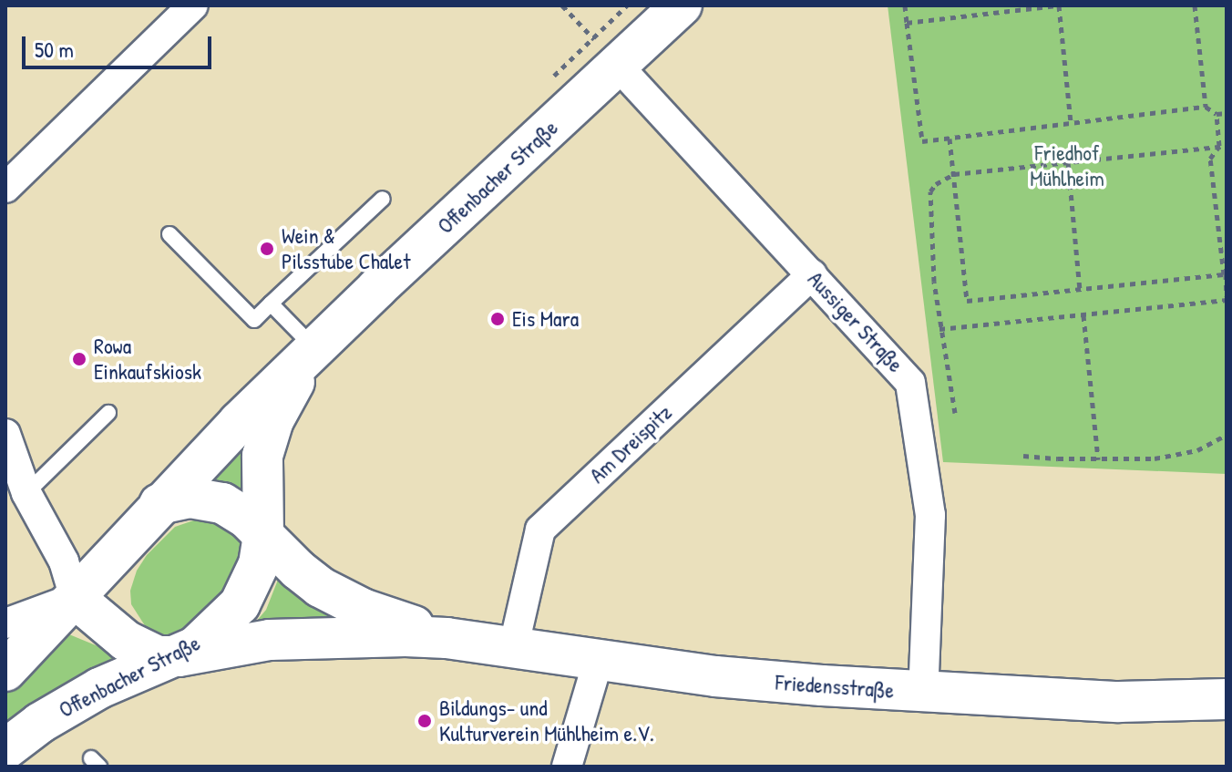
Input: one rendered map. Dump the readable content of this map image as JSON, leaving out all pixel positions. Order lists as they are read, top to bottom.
{
  "streets": {
    "main road": ["Offenbacher Straße", "Friedensstraße"],
    "street": ["Aussiger Straße", "Am Dreispitz"]
  },
  "crossings": [
    ["Offenbacher Straße", "Aussiger Straße"],
    ["Offenbacher Straße", "Friedensstraße"],
    ["Aussiger Straße", "Am Dreispitz"],
    ["Aussiger Straße", "Friedensstraße"],
    ["Am Dreispitz", "Friedensstraße"]
  ],
  "parks": ["Friedhof Mühlheim"],
  "places": [
    "Wein & Pilsstube Chalet",
    "Eis Mara",
    "Rowa Einkaufskiosk",
    "Bildungs- und Kulturverein Mühlheim e.V."
  ],
  "scale_bar": "50 m"
}
